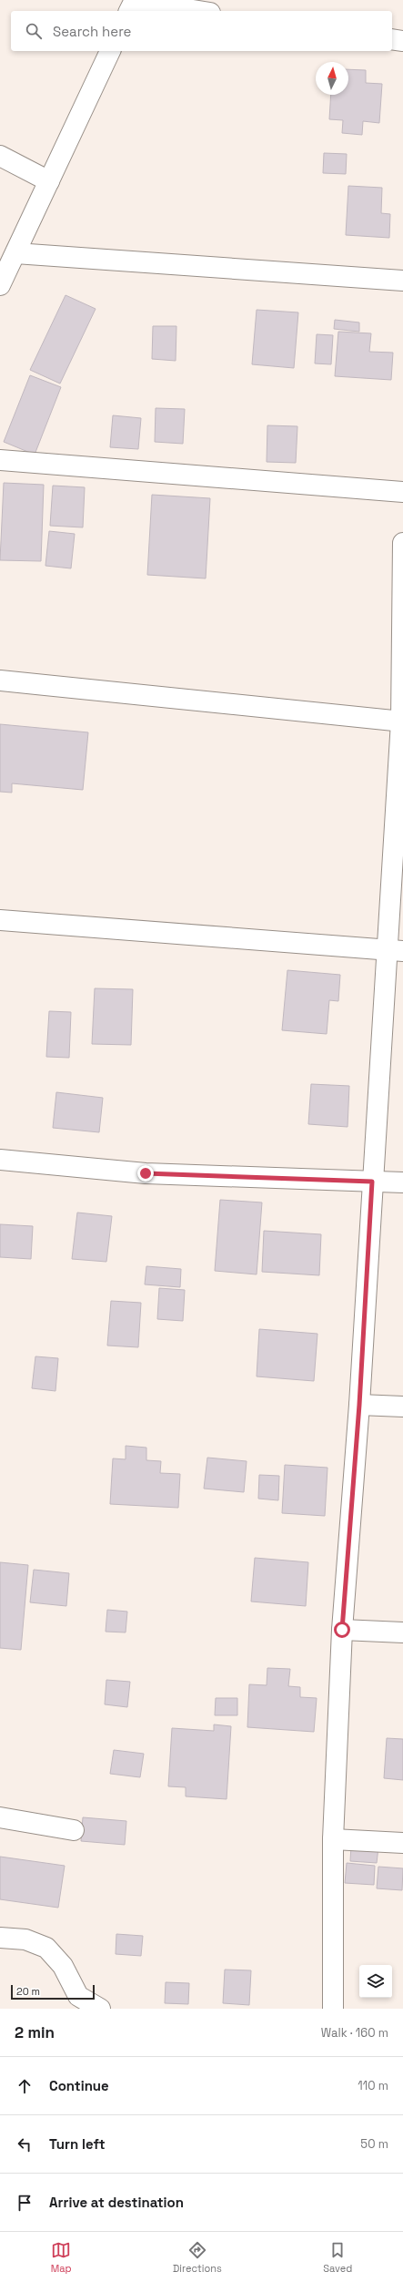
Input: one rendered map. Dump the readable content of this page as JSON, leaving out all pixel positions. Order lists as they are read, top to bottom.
{
  "scale_bar": "20 m",
  "north": "top",
  "page": {
    "search": "Search here",
    "scale": "20 m",
    "heading": ["2 min", "Walk · 160 m"],
    "list": [
      ["Continue", "110 m"],
      ["Turn left", "50 m"],
      "Arrive at destination"
    ],
    "nav": ["Map", "Directions", "Saved"]
  }
}
